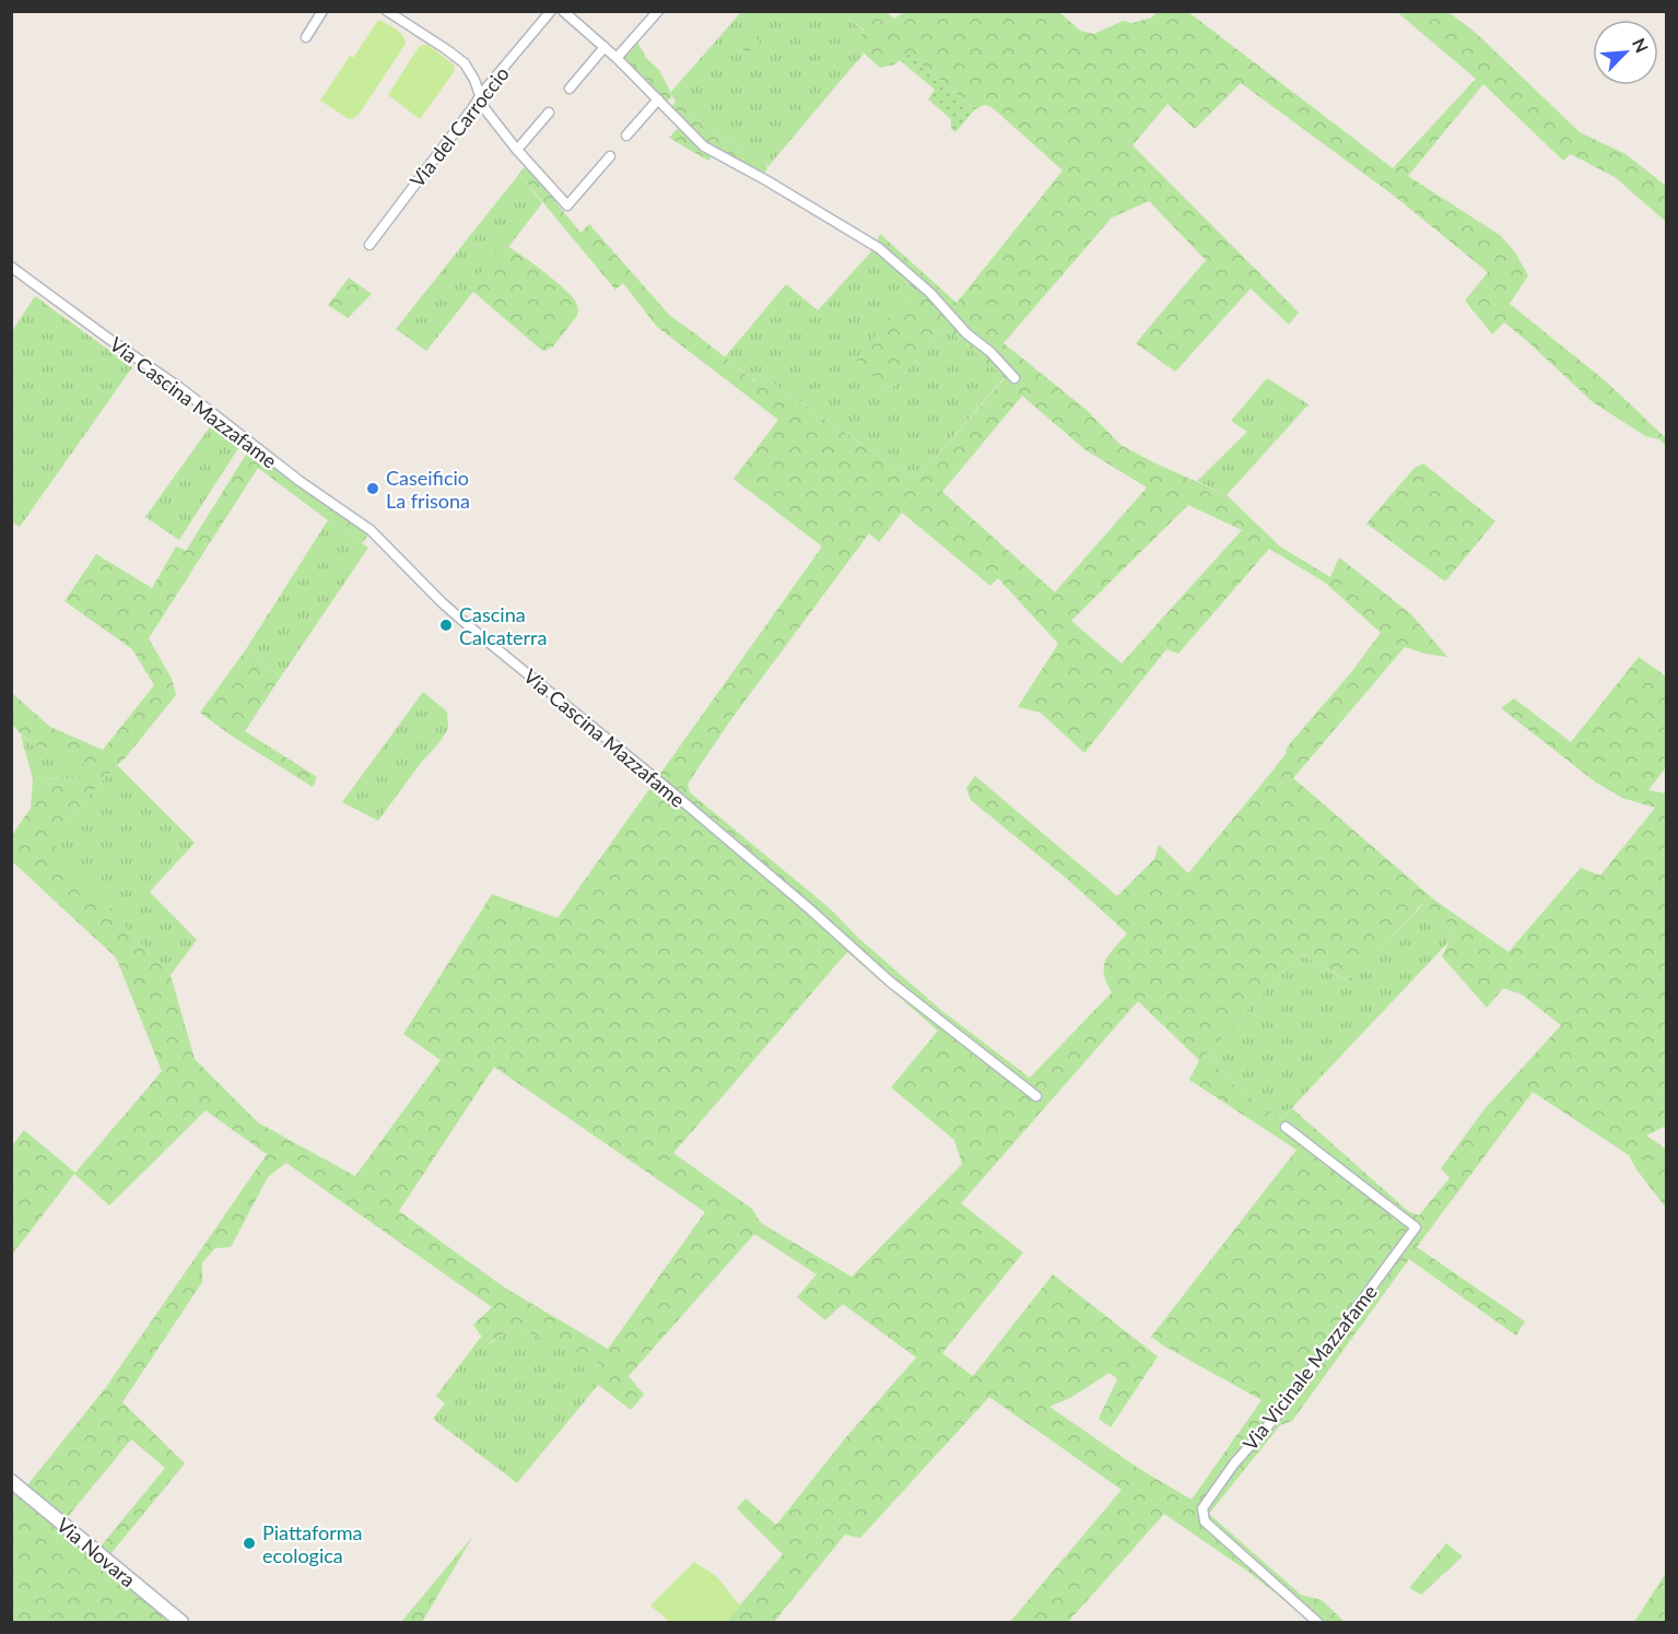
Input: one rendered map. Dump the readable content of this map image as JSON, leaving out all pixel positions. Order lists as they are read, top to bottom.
{
  "streets": {
    "street": [
      "Via del Carroccio",
      "Via Cascina Mazzafame",
      "Via Vicinale Mazzafame",
      "Via Novara"
    ]
  },
  "places": ["Caseificio La frisona", "Cascina Calcaterra", "Piattaforma ecologica"],
  "north": "top right"
}
